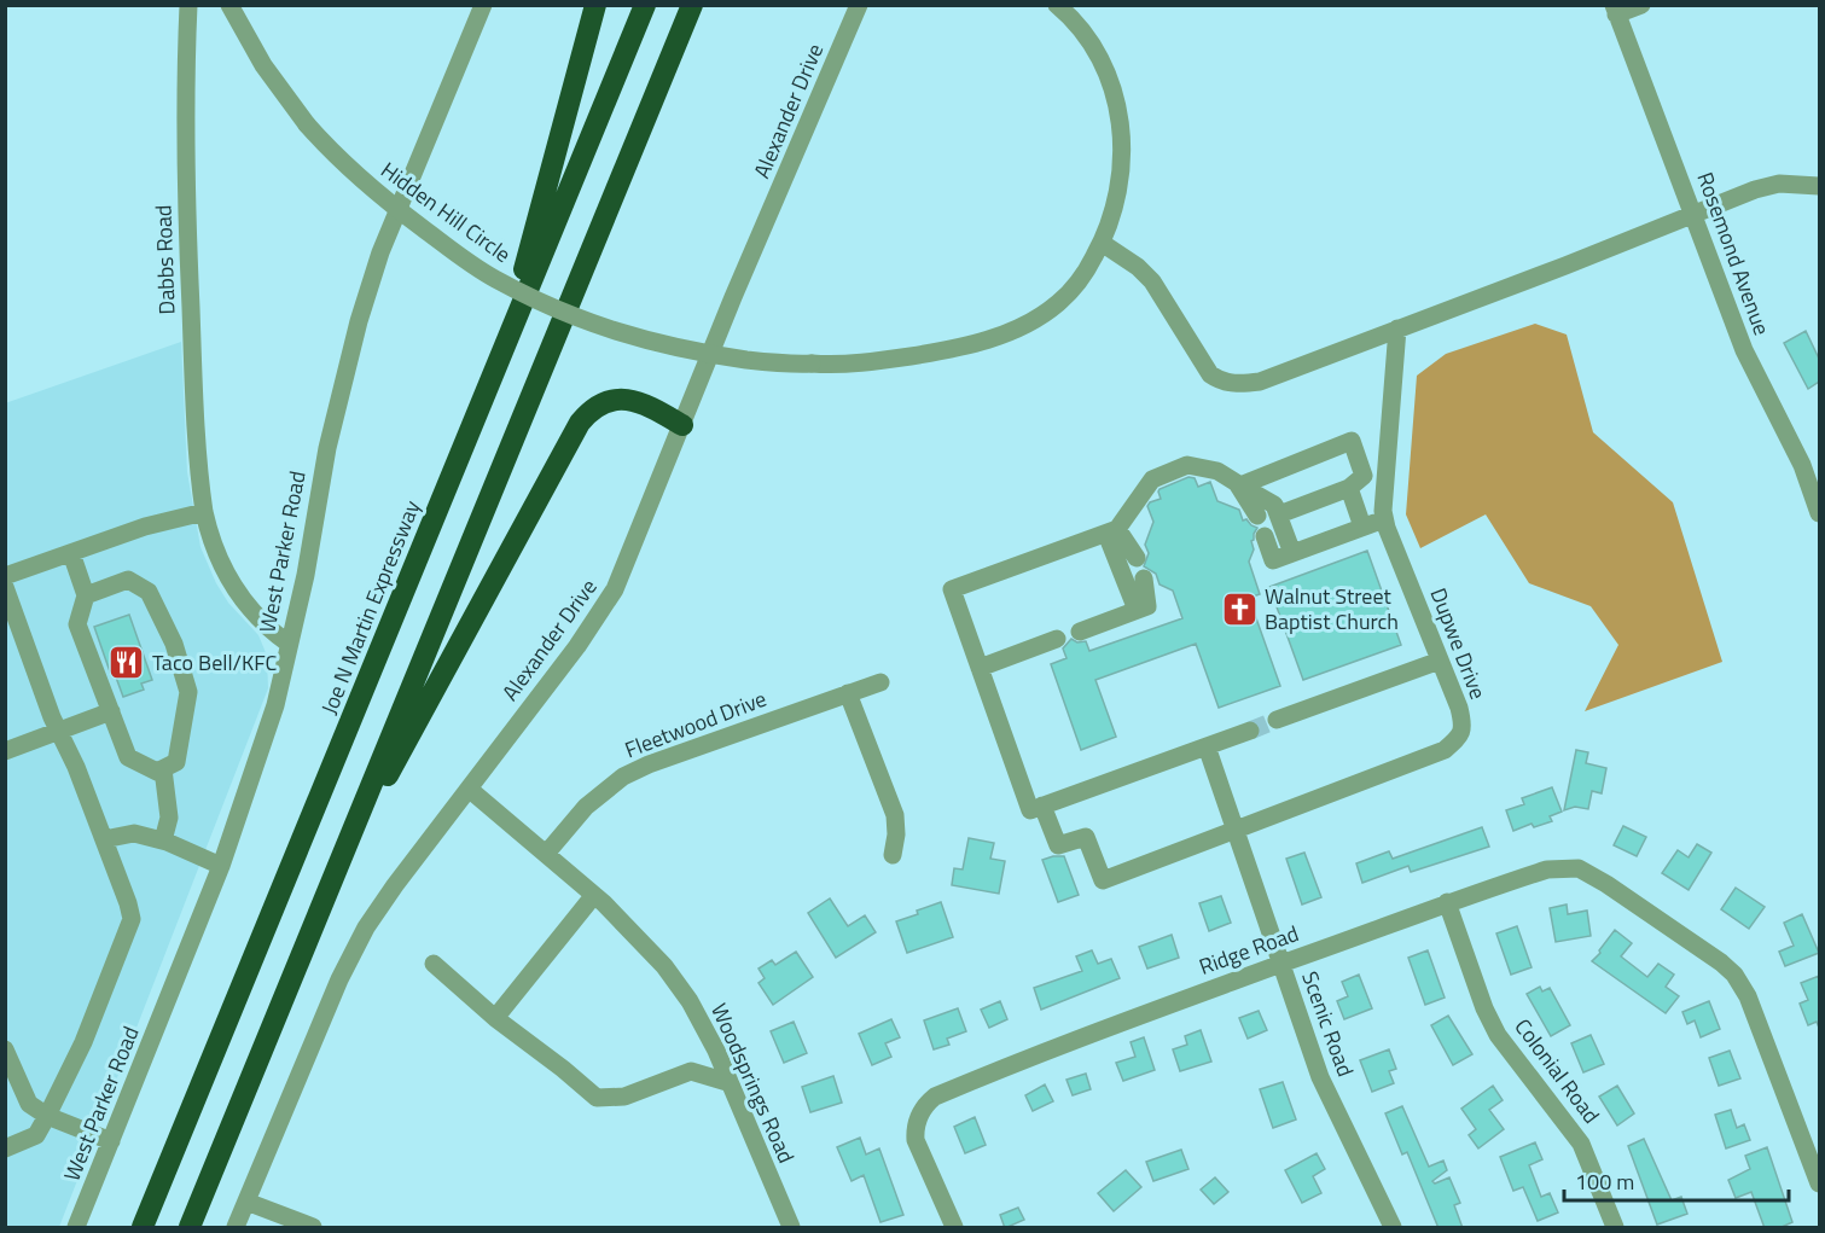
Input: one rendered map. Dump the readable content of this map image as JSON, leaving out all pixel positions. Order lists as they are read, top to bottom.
{
  "streets": {
    "highway": ["Joe N Martin Expressway"],
    "street": [
      "Alexander Drive",
      "Hidden Hill Circle",
      "Rosemond Avenue",
      "Dabbs Road",
      "West Parker Road",
      "Dupwe Drive",
      "Fleetwood Drive",
      "Ridge Road",
      "Scenic Road",
      "Colonial Road",
      "Woodsprings Road"
    ]
  },
  "crossings": [
    ["Alexander Drive", "Woodsprings Road"],
    ["Dabbs Road", "West Parker Road"],
    ["Dupwe Drive", "Scenic Road"],
    ["Fleetwood Drive", "Woodsprings Road"],
    ["Ridge Road", "Scenic Road"],
    ["Ridge Road", "Colonial Road"]
  ],
  "places": {
    "church": ["Walnut Street Baptist Church"],
    "restaurant": ["Taco Bell/KFC"]
  },
  "scale_bar": "100 m"
}
